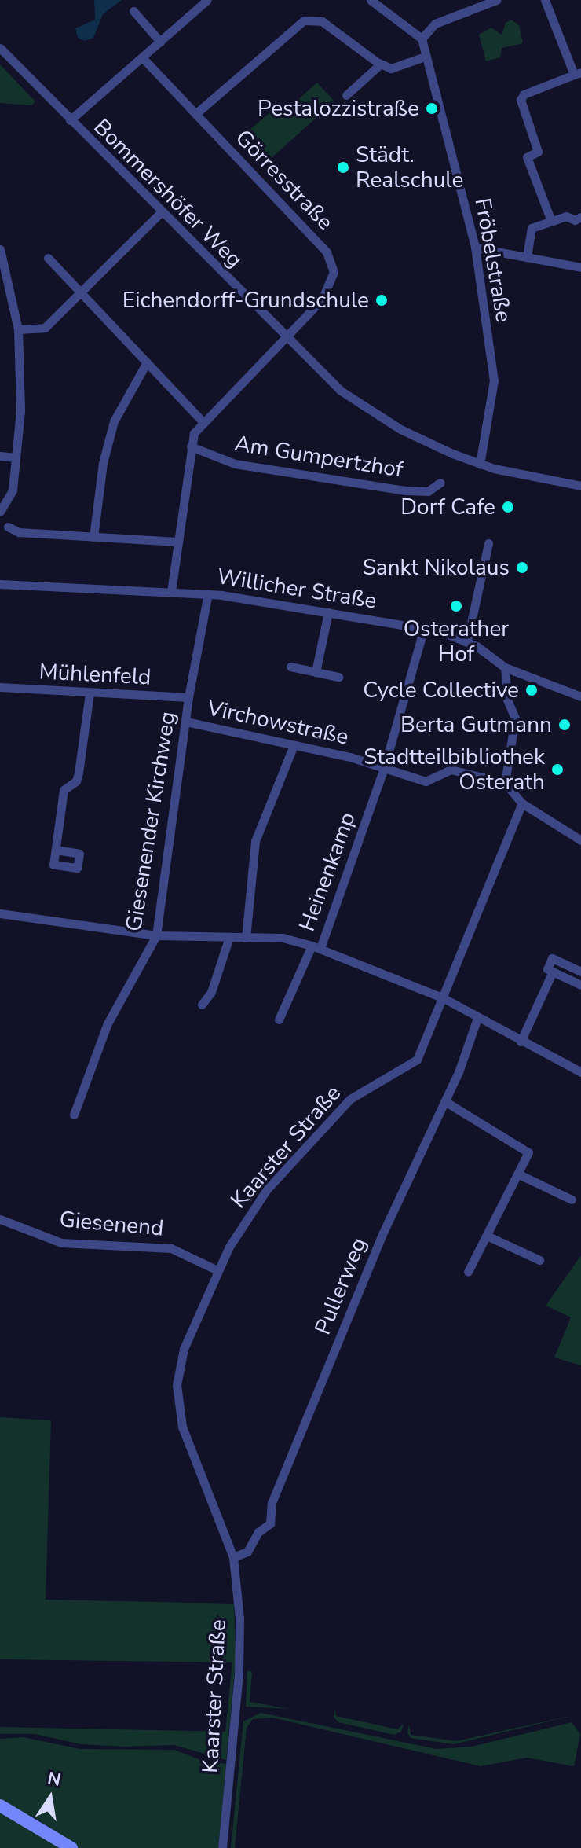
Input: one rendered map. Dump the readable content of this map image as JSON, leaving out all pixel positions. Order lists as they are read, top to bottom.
{
  "streets": {
    "street": [
      "Görresstraße",
      "Bommershöfer Weg",
      "Fröbelstraße",
      "Am Gumpertzhof",
      "Willicher Straße",
      "Mühlenfeld",
      "Virchowstraße",
      "Giesenender Kirchweg",
      "Heinenkamp",
      "Kaarster Straße",
      "Giesenend",
      "Pullerweg"
    ]
  },
  "crossings": [
    ["Görresstraße", "Bommershöfer Weg"],
    ["Bommershöfer Weg", "Fröbelstraße"],
    ["Willicher Straße", "Giesenender Kirchweg"],
    ["Willicher Straße", "Heinenkamp"],
    ["Mühlenfeld", "Giesenender Kirchweg"],
    ["Virchowstraße", "Giesenender Kirchweg"],
    ["Virchowstraße", "Heinenkamp"],
    ["Kaarster Straße", "Giesenend"],
    ["Kaarster Straße", "Pullerweg"]
  ],
  "places": [
    "Pestalozzistraße",
    "Städt. Realschule",
    "Eichendorff-Grundschule",
    "Dorf Cafe",
    "Sankt Nikolaus",
    "Osterather Hof",
    "Cycle Collective",
    "Berta Gutmann",
    "Stadtteilbibliothek Osterath"
  ],
  "north": "top"
}
